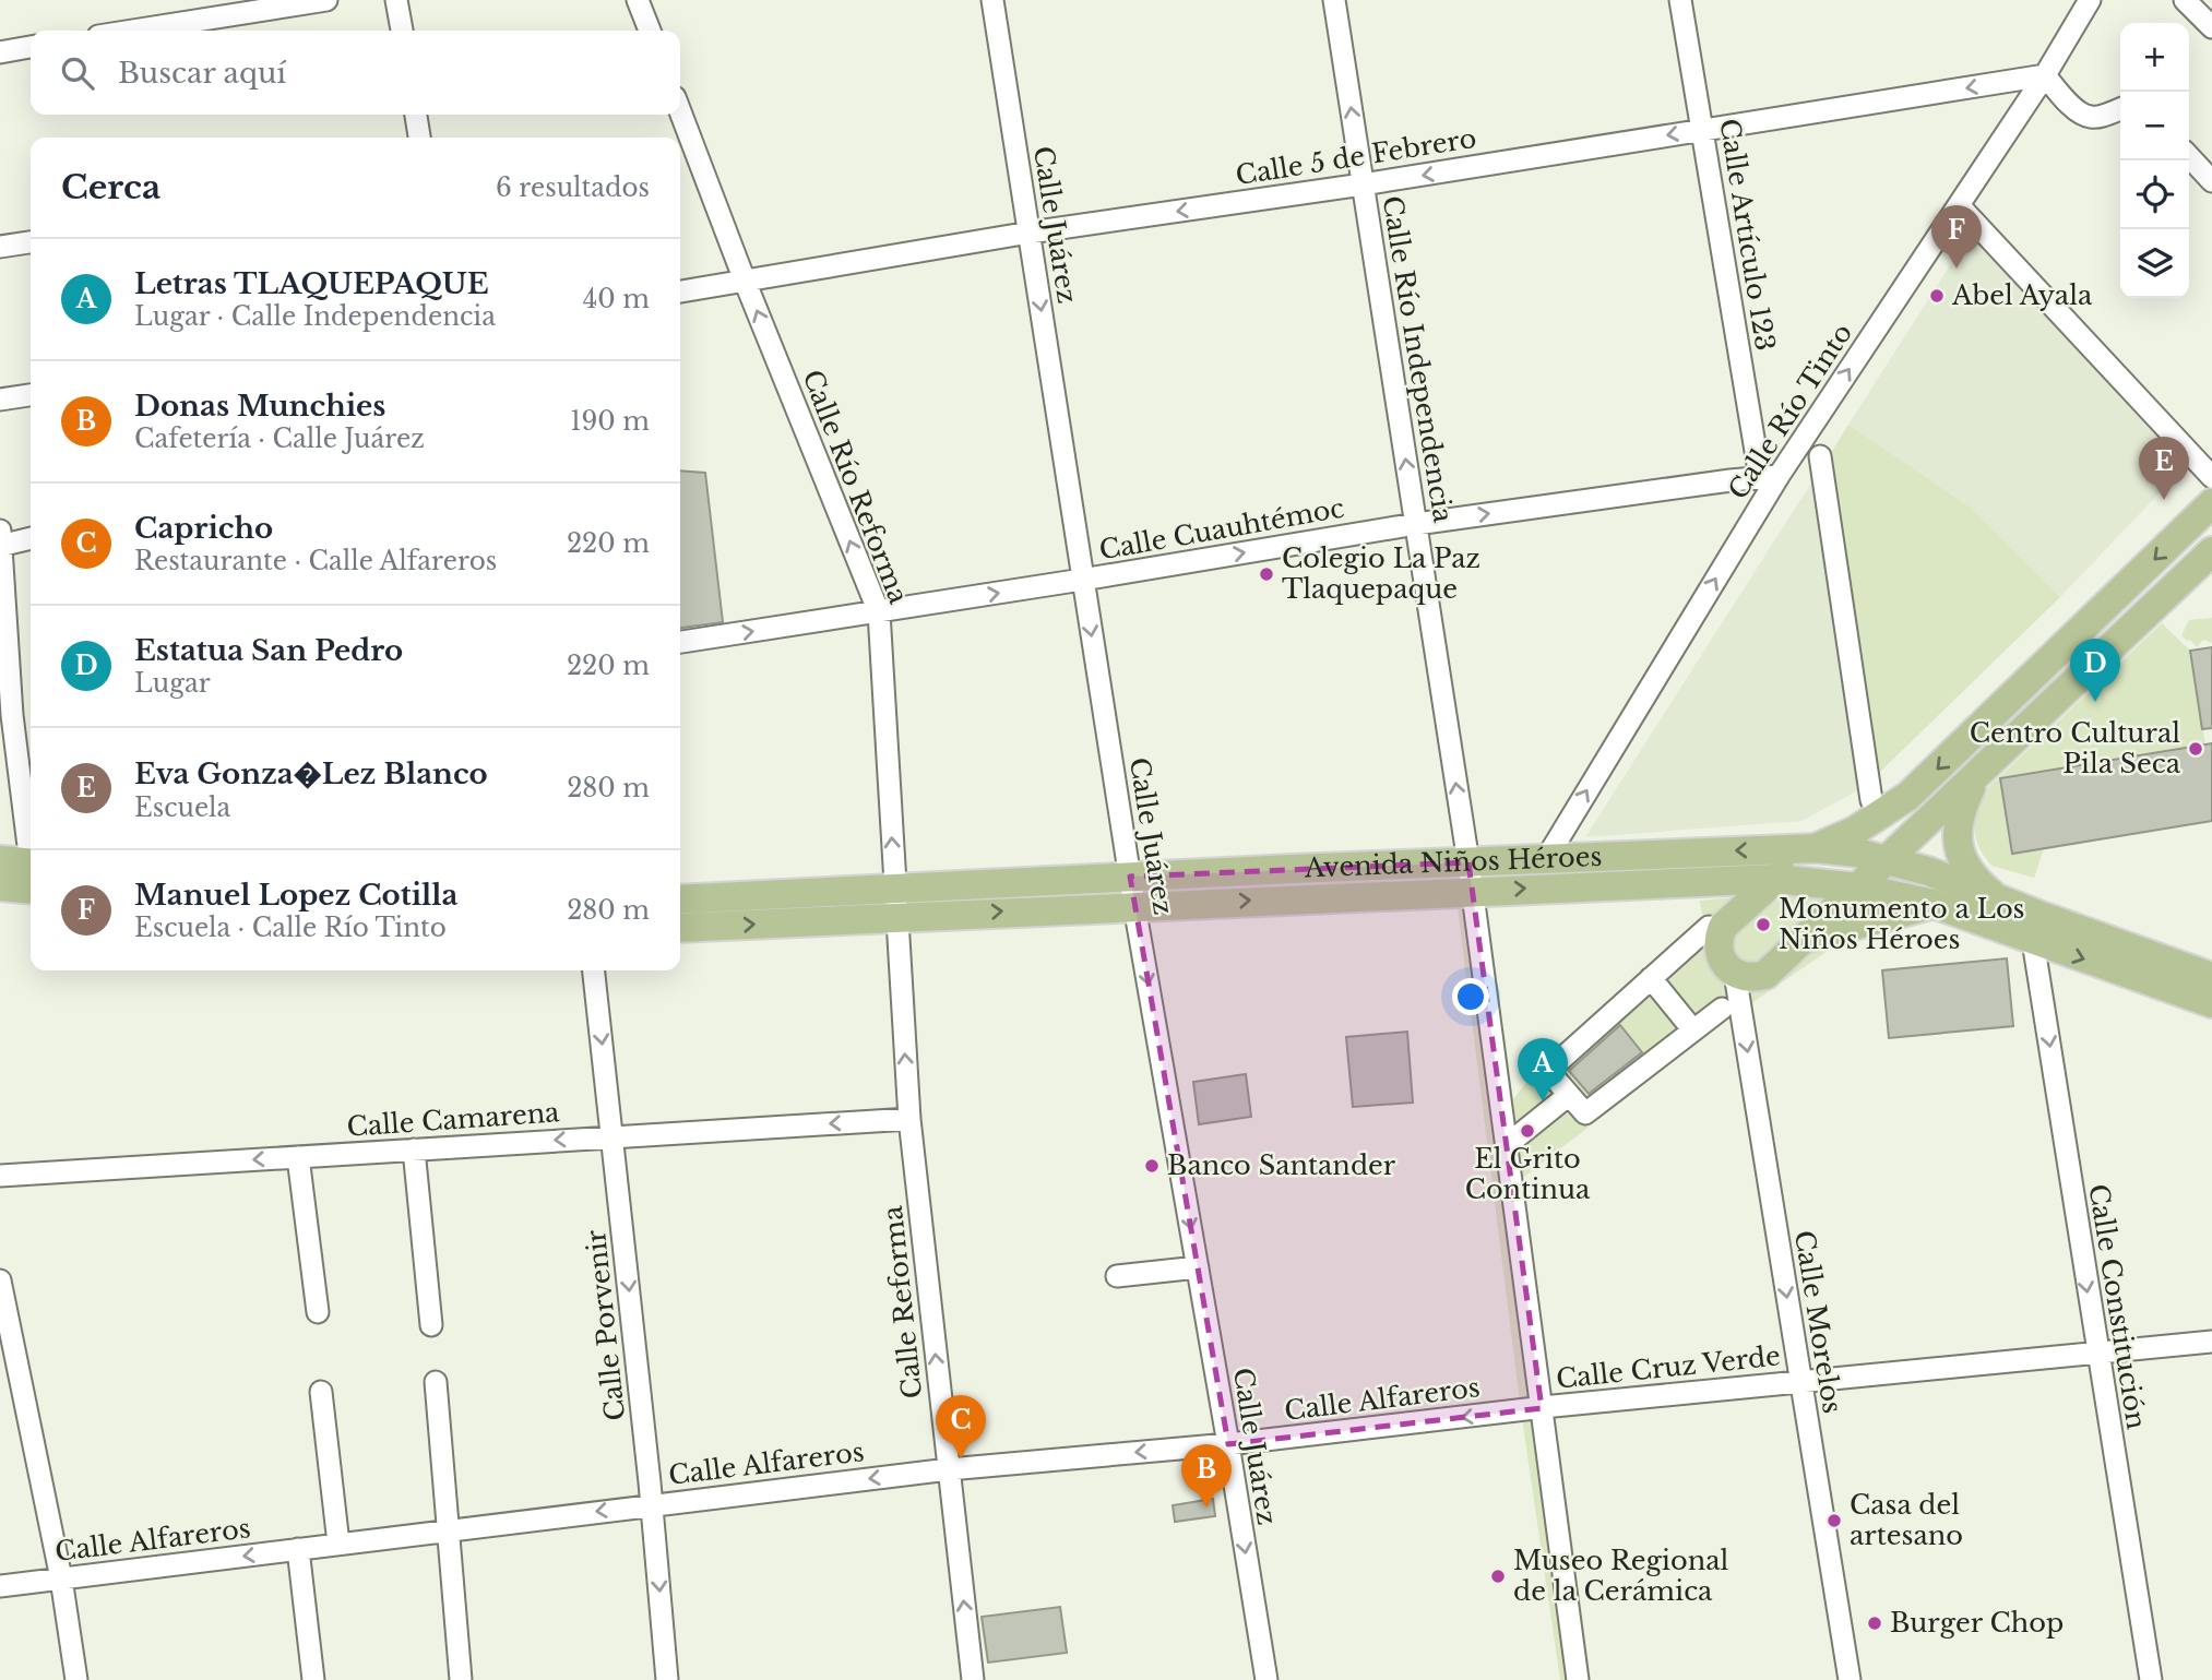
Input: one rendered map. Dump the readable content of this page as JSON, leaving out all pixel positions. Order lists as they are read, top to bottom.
{
  "streets": {
    "main road": ["Avenida Niños Héroes"],
    "street": [
      "Calle 5 de Febrero",
      "Calle Juárez",
      "Calle Artículo 123",
      "Calle Río Independencia",
      "Calle Río Tinto",
      "Calle Río Reforma",
      "Calle Cuauhtémoc",
      "Calle Camarena",
      "Calle Reforma",
      "Calle Constitución",
      "Calle Morelos",
      "Calle Porvenir",
      "Calle Cruz Verde",
      "Calle Alfareros"
    ]
  },
  "crossings": [
    ["Calle 5 de Febrero", "Calle Juárez"],
    ["Calle 5 de Febrero", "Calle Artículo 123"],
    ["Calle 5 de Febrero", "Calle Río Independencia"],
    ["Calle 5 de Febrero", "Calle Río Tinto"],
    ["Calle 5 de Febrero", "Calle Río Reforma"],
    ["Calle Juárez", "Calle Cuauhtémoc"],
    ["Calle Juárez", "Avenida Niños Héroes"],
    ["Calle Juárez", "Calle Alfareros"],
    ["Calle Artículo 123", "Calle Río Tinto"],
    ["Calle Artículo 123", "Calle Cuauhtémoc"],
    ["Calle Río Independencia", "Calle Cuauhtémoc"],
    ["Calle Río Independencia", "Avenida Niños Héroes"],
    ["Calle Río Independencia", "Calle Cruz Verde"],
    ["Calle Río Independencia", "Calle Alfareros"],
    ["Calle Río Tinto", "Calle Cuauhtémoc"],
    ["Calle Río Tinto", "Avenida Niños Héroes"],
    ["Calle Río Reforma", "Calle Cuauhtémoc"],
    ["Calle Río Reforma", "Avenida Niños Héroes"],
    ["Calle Río Reforma", "Calle Reforma"],
    ["Avenida Niños Héroes", "Calle Reforma"],
    ["Avenida Niños Héroes", "Calle Constitución"],
    ["Calle Camarena", "Calle Reforma"],
    ["Calle Camarena", "Calle Porvenir"],
    ["Calle Reforma", "Calle Alfareros"],
    ["Calle Constitución", "Calle Cruz Verde"],
    ["Calle Morelos", "Calle Cruz Verde"],
    ["Calle Porvenir", "Calle Alfareros"],
    ["Calle Cruz Verde", "Calle Alfareros"]
  ],
  "one_way": [
    "Calle 5 de Febrero",
    "Calle Juárez",
    "Calle Río Independencia",
    "Calle Río Tinto",
    "Calle Río Reforma",
    "Calle Cuauhtémoc",
    "Calle Camarena",
    "Calle Reforma",
    "Calle Constitución",
    "Calle Morelos",
    "Calle Porvenir",
    "Calle Alfareros"
  ],
  "places": [
    "Abel Ayala",
    "Colegio La Paz Tlaquepaque",
    "Centro Cultural Pila Seca",
    "Monumento a Los Niños Héroes",
    "El Grito Continua",
    "Banco Santander",
    "Casa del artesano",
    "Museo Regional de la Cerámica",
    "Burger Chop"
  ],
  "page": {
    "map_buttons": ["+", "−"],
    "search": "Buscar aquí",
    "heading": ["Cerca", "6 resultados"],
    "pins": [
      "F",
      "E",
      "D",
      "A",
      "C",
      "B"
    ],
    "list": [
      {
        "mark": "A",
        "name": "Letras TLAQUEPAQUE",
        "note": "Lugar · Calle Independencia",
        "value": "40 m"
      },
      {
        "mark": "B",
        "name": "Donas Munchies",
        "note": "Cafetería · Calle Juárez",
        "value": "190 m"
      },
      {
        "mark": "C",
        "name": "Capricho",
        "note": "Restaurante · Calle Alfareros",
        "value": "220 m"
      },
      {
        "mark": "D",
        "name": "Estatua San Pedro",
        "note": "Lugar",
        "value": "220 m"
      },
      {
        "mark": "E",
        "name": "Eva Gonza�Lez Blanco",
        "note": "Escuela",
        "value": "280 m"
      },
      {
        "mark": "F",
        "name": "Manuel Lopez Cotilla",
        "note": "Escuela · Calle Río Tinto",
        "value": "280 m"
      }
    ]
  }
}
